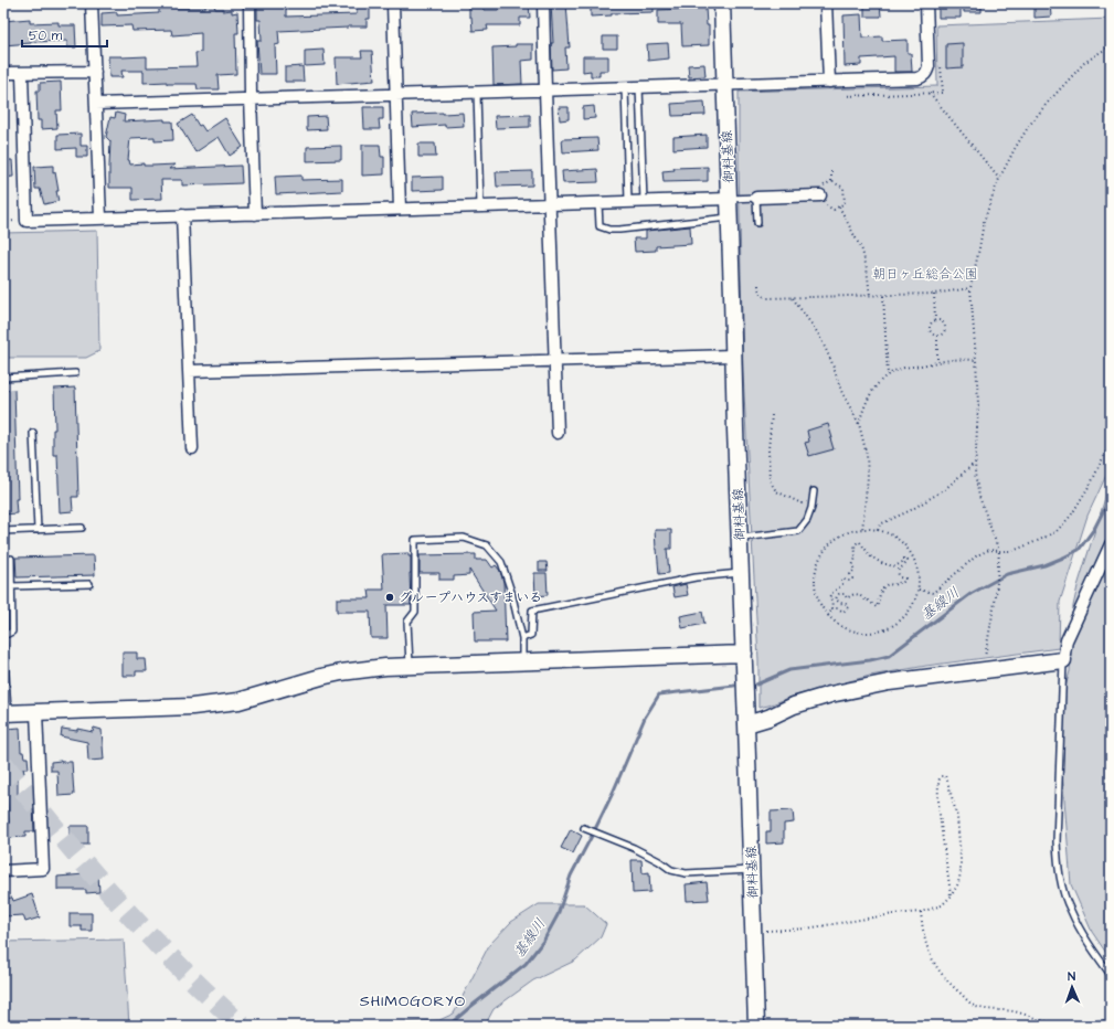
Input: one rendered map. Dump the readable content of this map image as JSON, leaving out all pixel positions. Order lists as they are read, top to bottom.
{
  "streets": {
    "street": ["御料基線"]
  },
  "districts": ["SHIMOGORYO"],
  "water": ["基線川"],
  "parks": ["朝日ヶ丘総合公園"],
  "places": ["グループハウスすまいる"],
  "scale_bar": "50 m",
  "north": "top"
}
